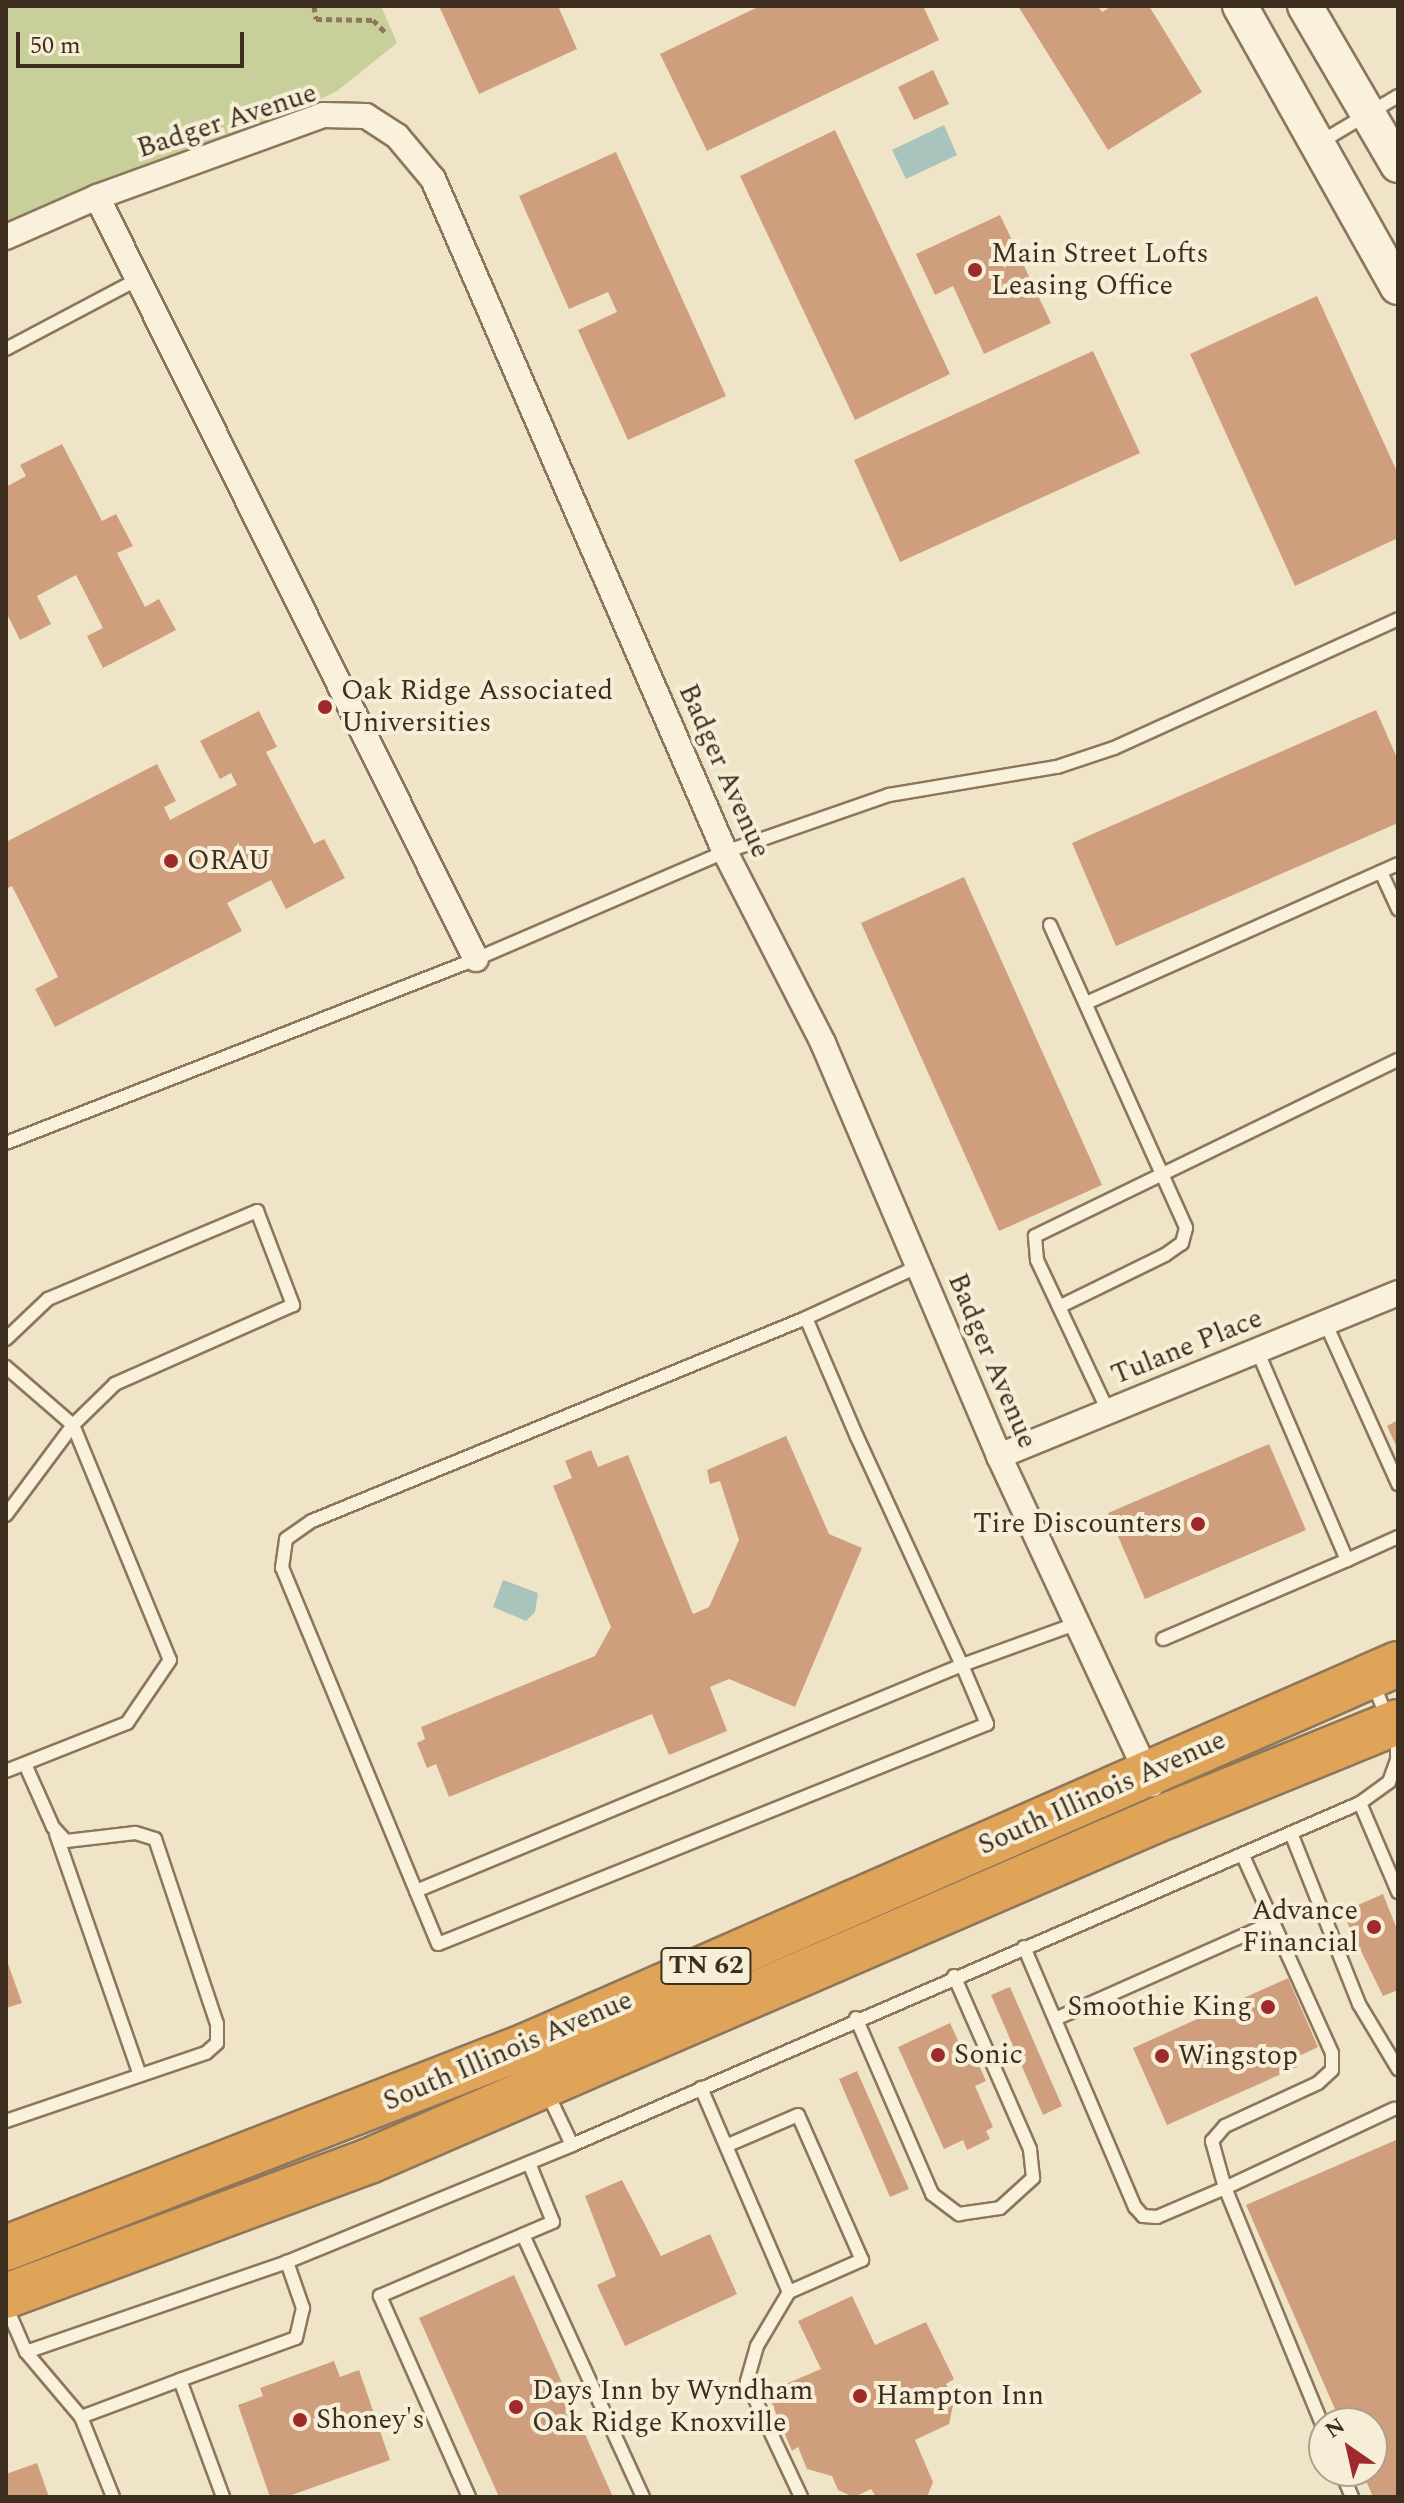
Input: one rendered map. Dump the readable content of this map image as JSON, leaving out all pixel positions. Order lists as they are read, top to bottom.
{
  "streets": {
    "highway": ["South Illinois Avenue", "TN 62"],
    "street": ["Badger Avenue", "Tulane Place"]
  },
  "crossings": [
    ["Badger Avenue", "Tulane Place"],
    ["Badger Avenue", "South Illinois Avenue"]
  ],
  "places": [
    "Main Street Lofts Leasing Office",
    "Oak Ridge Associated Universities",
    "ORAU",
    "Tire Discounters",
    "Advance Financial",
    "Smoothie King",
    "Sonic",
    "Wingstop",
    "Hampton Inn",
    "Days Inn by Wyndham Oak Ridge Knoxville",
    "Shoney's"
  ],
  "scale_bar": "50 m",
  "north": "top left"
}
